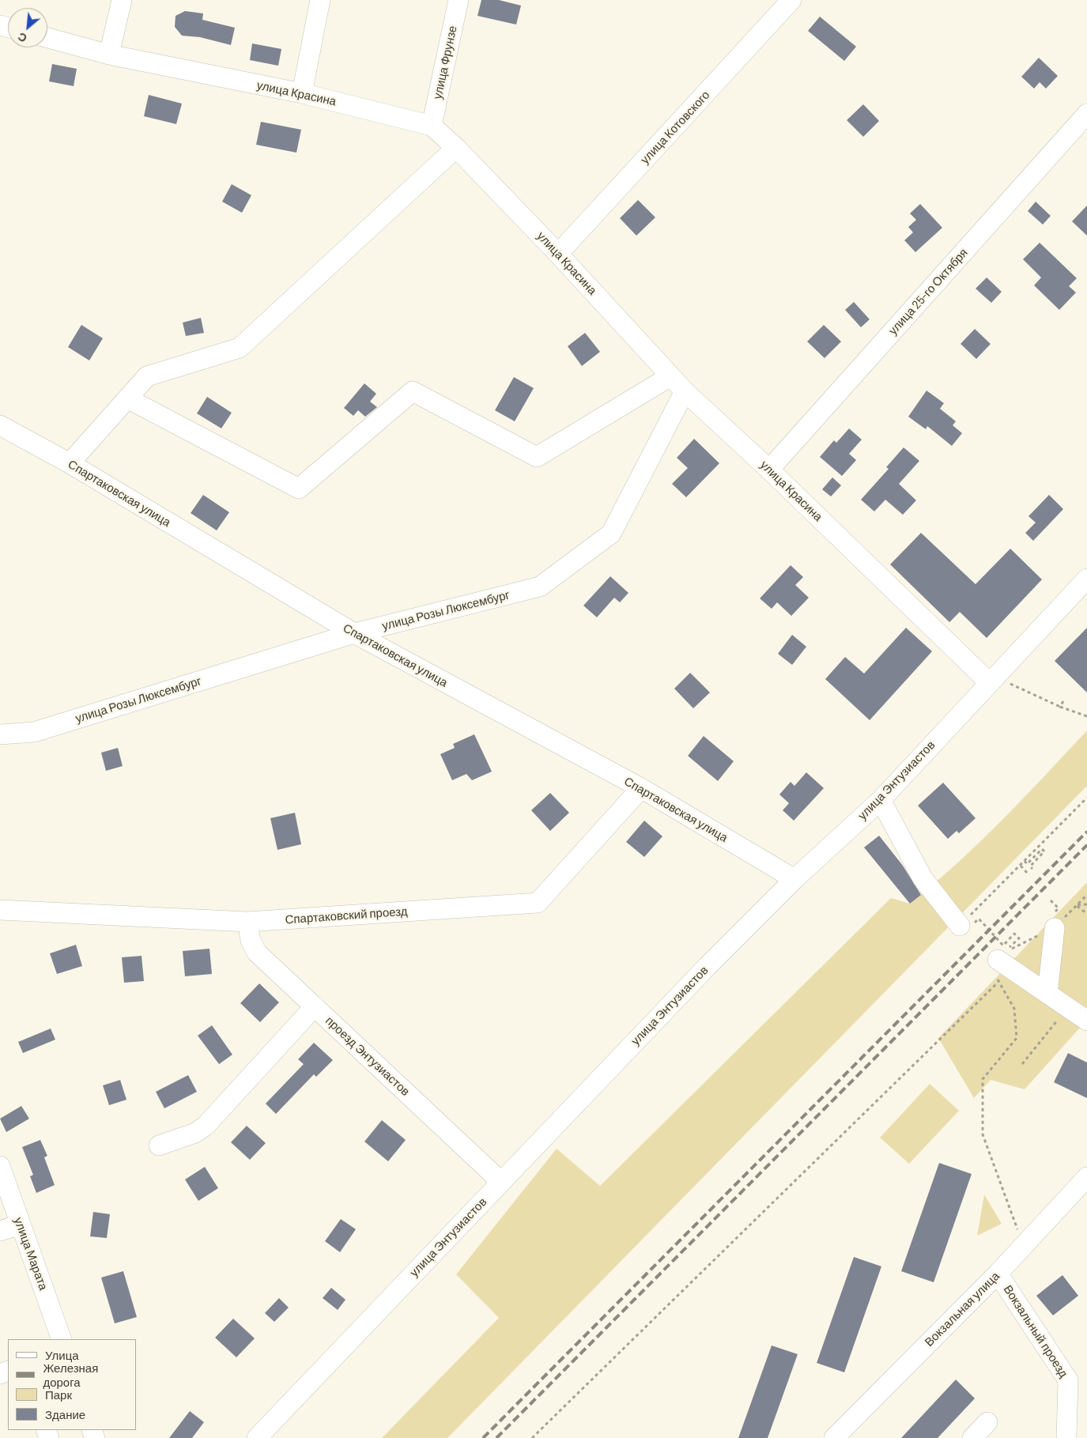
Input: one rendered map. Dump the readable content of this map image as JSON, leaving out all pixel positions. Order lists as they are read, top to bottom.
{
  "streets": {
    "street": [
      "улица Фрунзе",
      "улица Красина",
      "улица Котовского",
      "улица 25-го Октября",
      "Спартаковская улица",
      "улица Розы Люксембург",
      "улица Энтузиастов",
      "Спартаковский проезд",
      "проезд Энтузиастов",
      "улица Марата",
      "Вокзальная улица",
      "Вокзальный проезд"
    ]
  },
  "crossings": [
    ["улица Фрунзе", "улица Красина"],
    ["улица Красина", "улица Котовского"],
    ["улица Красина", "улица 25-го Октября"],
    ["улица Красина", "улица Розы Люксембург"],
    ["улица Красина", "улица Энтузиастов"],
    ["Спартаковская улица", "улица Розы Люксембург"],
    ["Спартаковская улица", "улица Энтузиастов"],
    ["Спартаковская улица", "Спартаковский проезд"],
    ["улица Энтузиастов", "проезд Энтузиастов"],
    ["Спартаковский проезд", "проезд Энтузиастов"],
    ["Вокзальная улица", "Вокзальный проезд"]
  ],
  "legend": [
    "Улица",
    "Железная дорога",
    "Парк",
    "Здание"
  ],
  "north": "bottom left"
}
